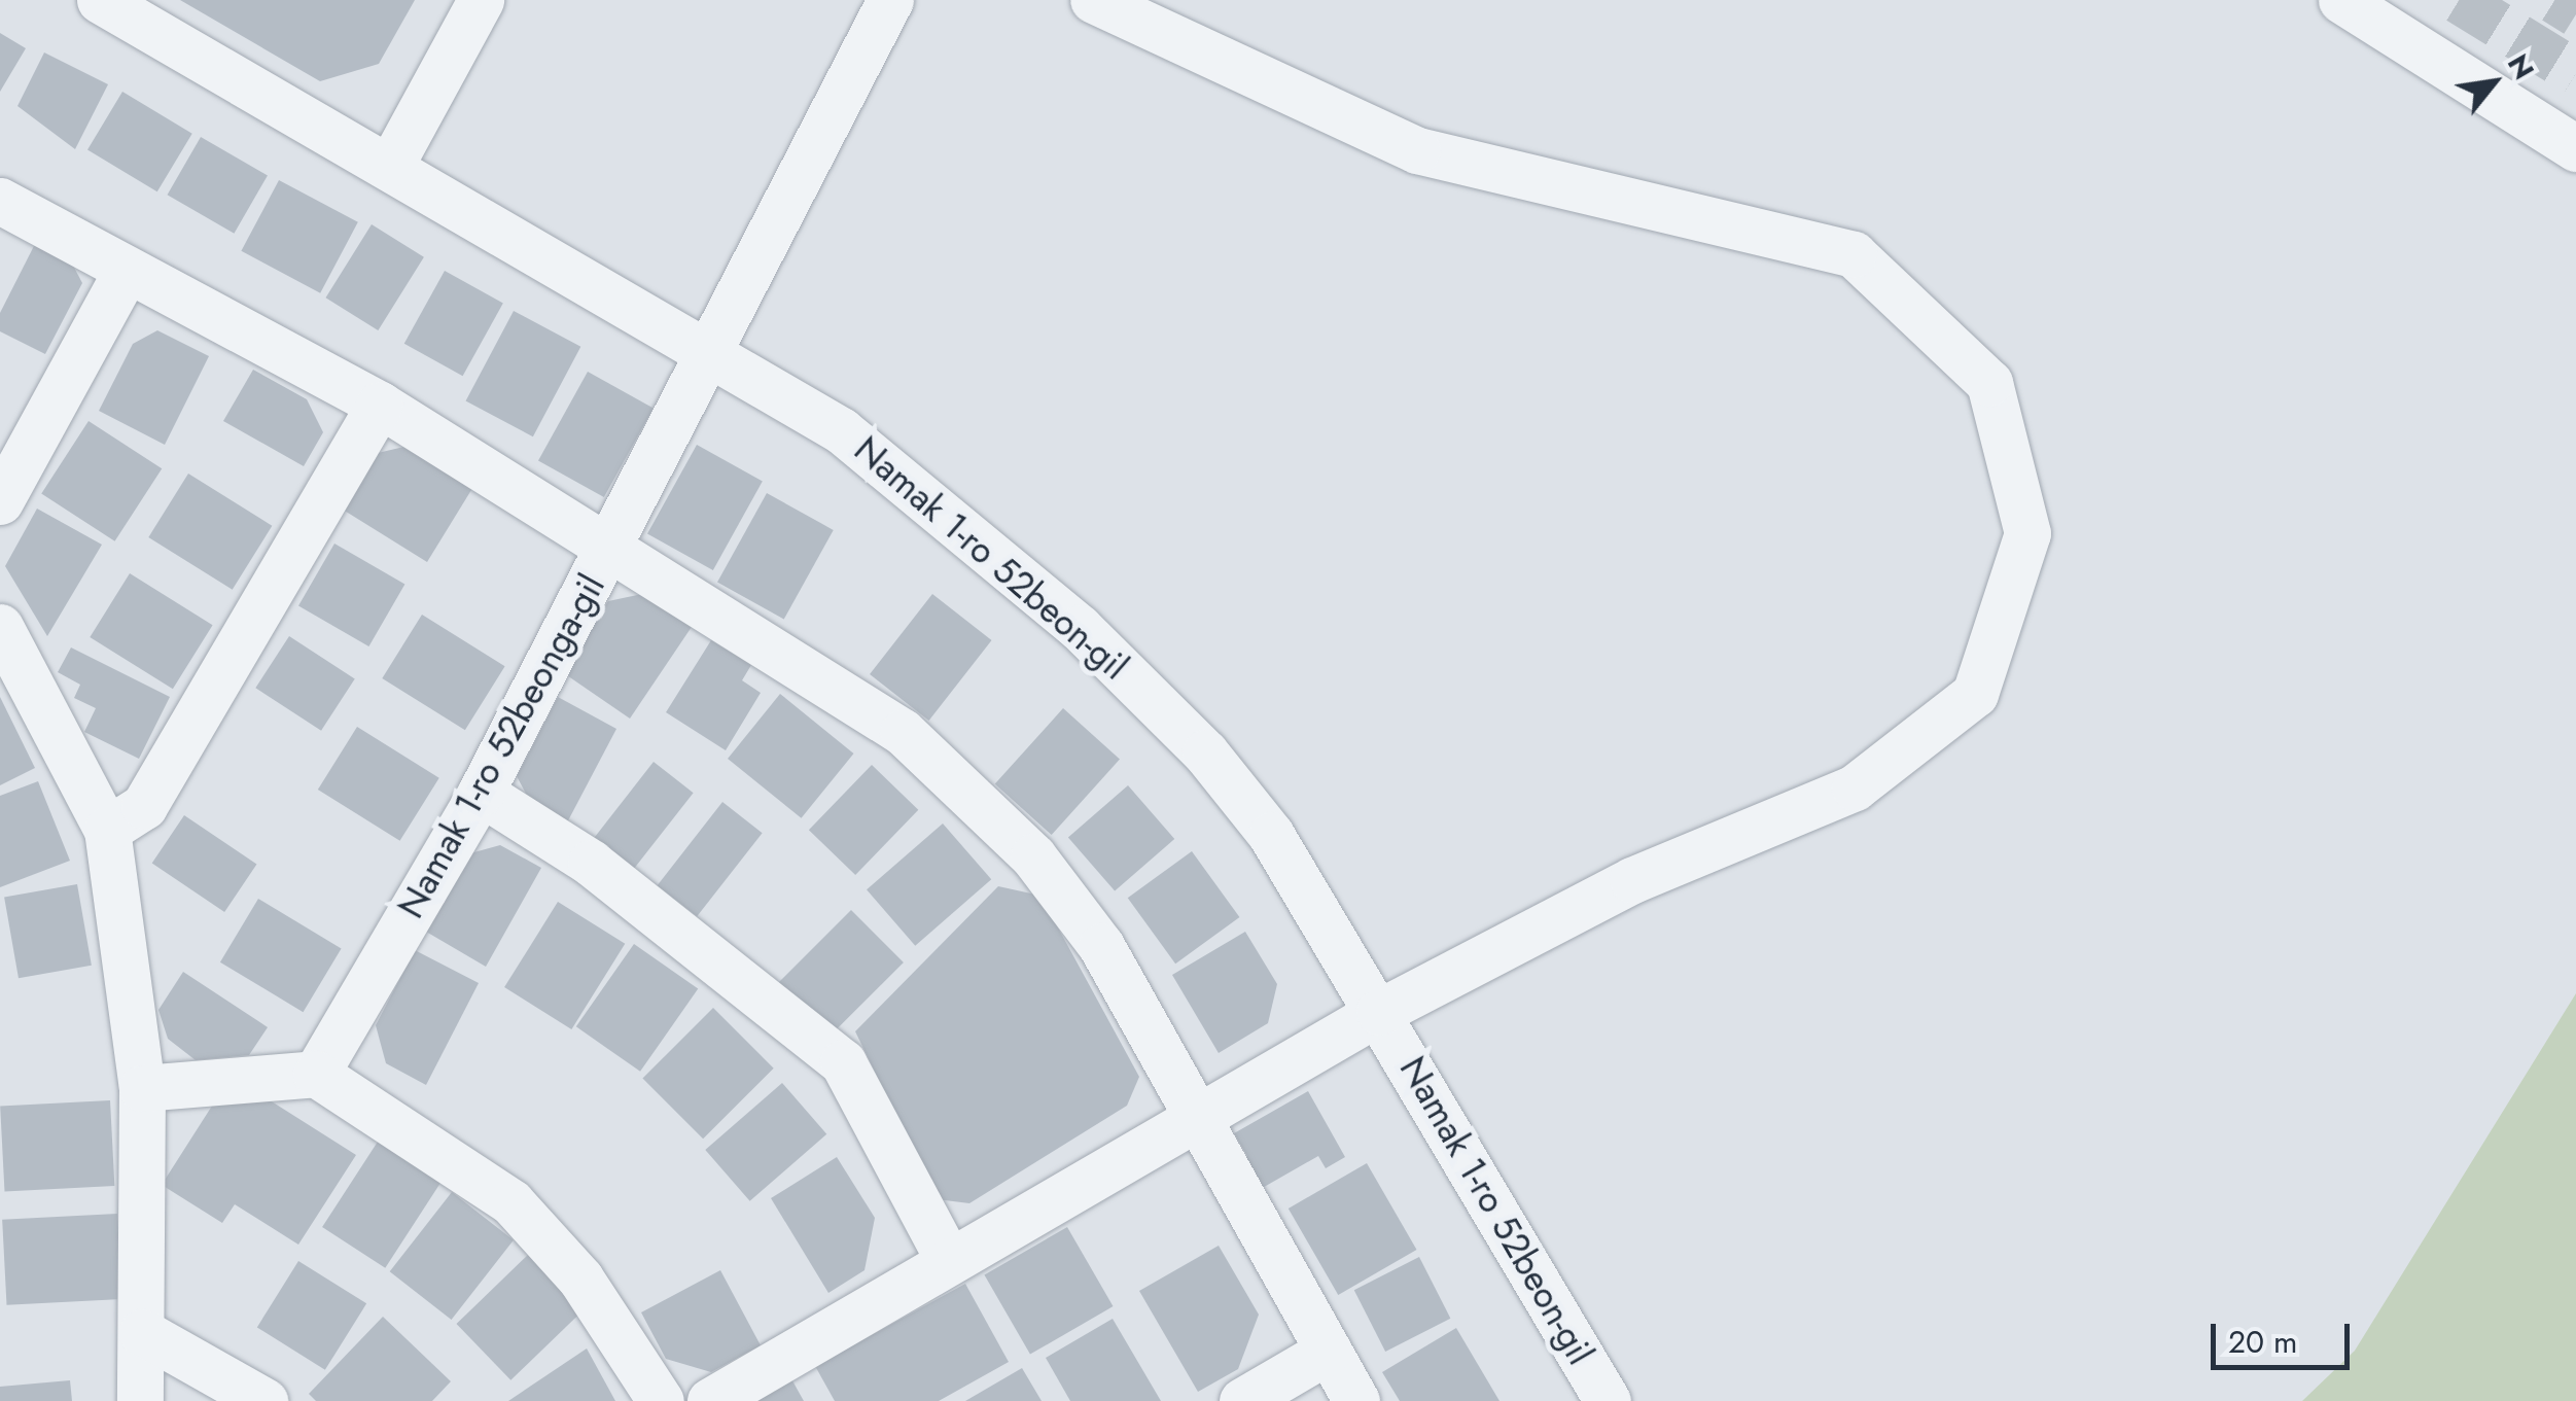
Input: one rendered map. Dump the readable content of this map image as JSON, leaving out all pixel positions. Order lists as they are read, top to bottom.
{
  "streets": {
    "street": ["Namak 1-ro 52beon-gil", "Namak 1-ro 52beonga-gil"]
  },
  "scale_bar": "20 m",
  "north": "top right"
}
